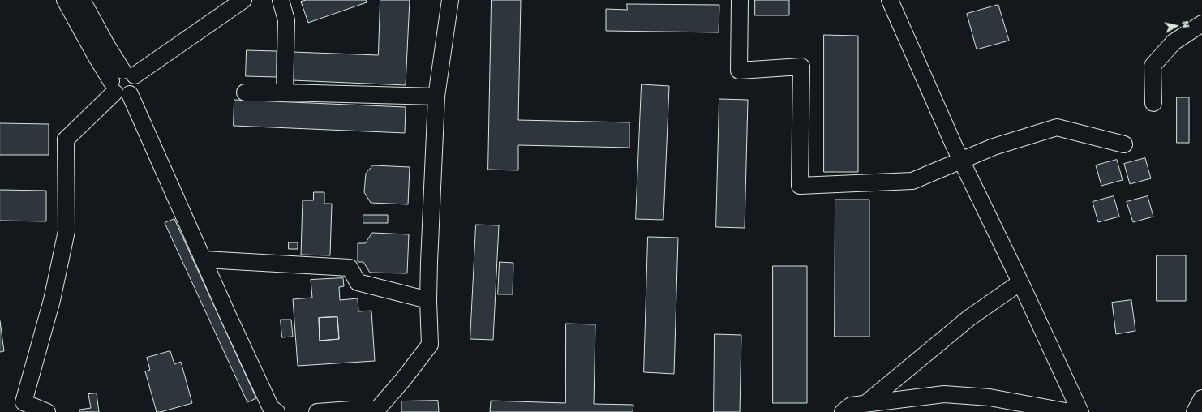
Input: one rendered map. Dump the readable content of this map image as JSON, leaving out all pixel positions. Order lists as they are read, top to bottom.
{
  "north": "right"
}
